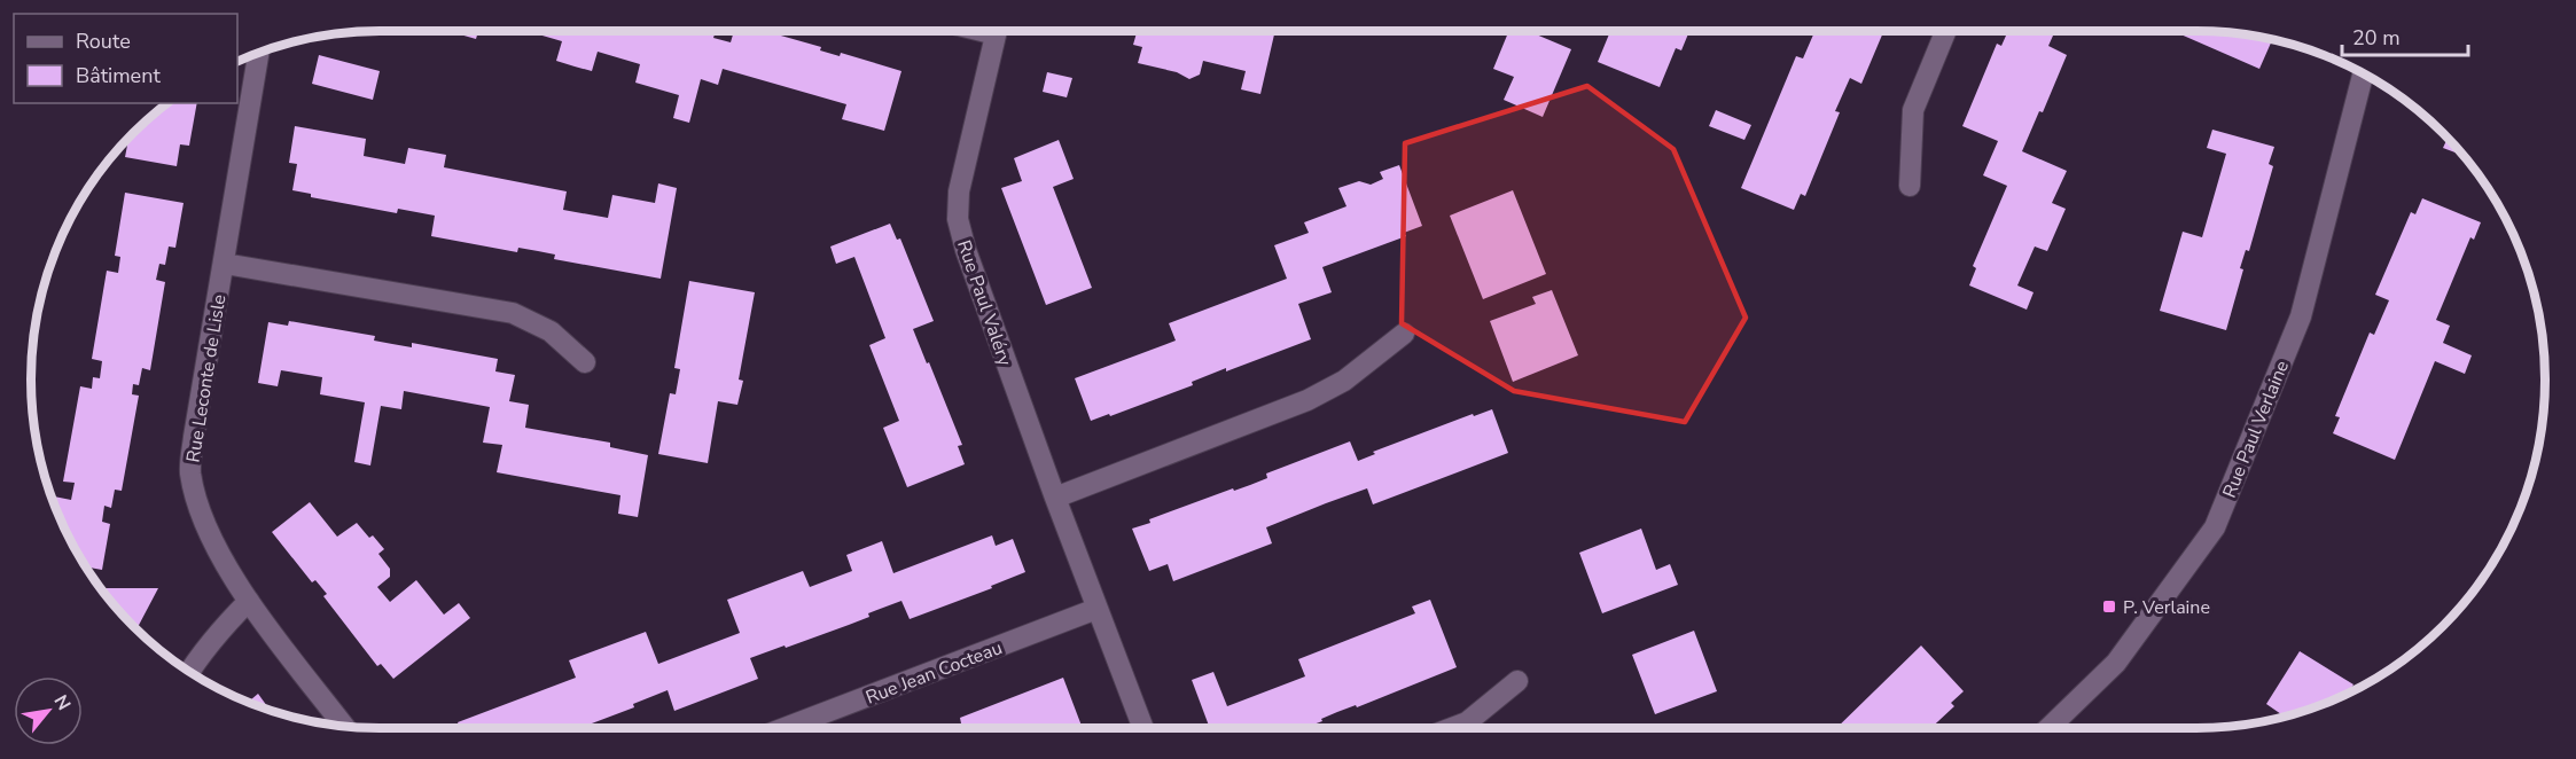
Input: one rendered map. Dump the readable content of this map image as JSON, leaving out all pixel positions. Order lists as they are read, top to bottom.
{
  "streets": {
    "street": [
      "Rue Paul Valéry",
      "Rue Leconte de Lisle",
      "Rue Paul Verlaine",
      "Rue Jean Cocteau"
    ]
  },
  "crossings": [
    ["Rue Paul Valéry", "Rue Jean Cocteau"]
  ],
  "places": {
    "transit": ["P. Verlaine"]
  },
  "legend": ["Route", "Bâtiment"],
  "scale_bar": "20 m",
  "north": "top right"
}
